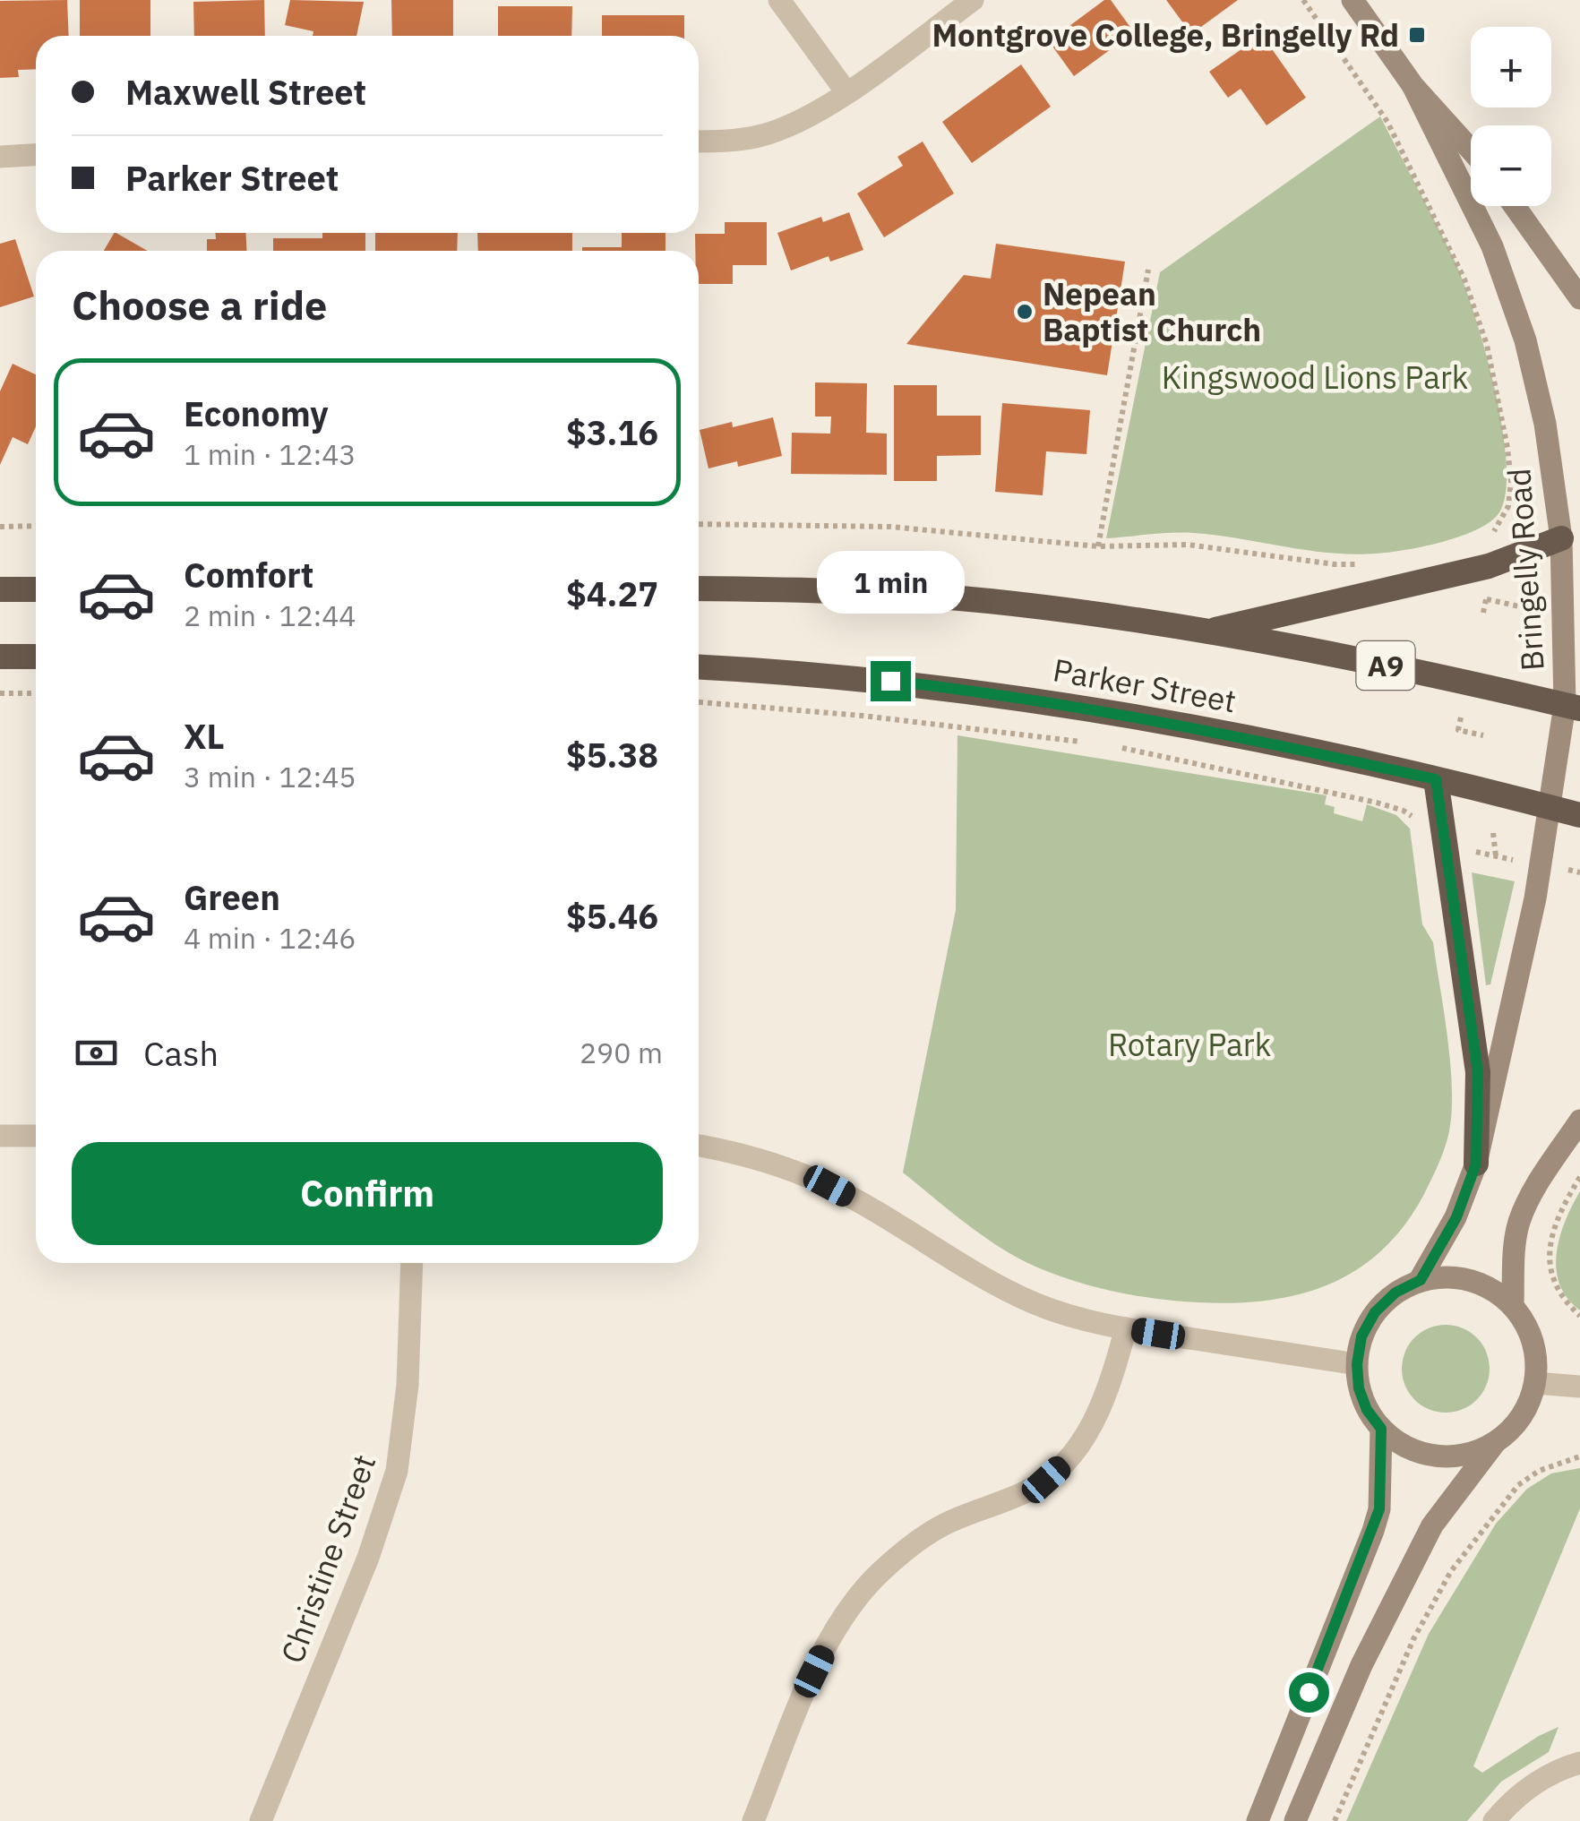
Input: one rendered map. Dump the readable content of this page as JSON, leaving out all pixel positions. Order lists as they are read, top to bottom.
{
  "streets": {
    "highway": ["A9", "Parker Street"],
    "main road": ["Bringelly Road"],
    "street": ["Christine Street"]
  },
  "crossings": [
    ["Bringelly Road", "Parker Street"]
  ],
  "parks": ["Kingswood Lions Park", "Rotary Park"],
  "places": {
    "transit": ["Montgrove College, Bringelly Rd"],
    "other": ["Nepean Baptist Church"]
  },
  "page": {
    "map_buttons": ["+", "−"],
    "banner": ["Maxwell Street", "Parker Street"],
    "heading": "Choose a ride",
    "list": [
      {
        "name": "Economy",
        "note": "1 min · 12:43",
        "value": "$3.16"
      },
      {
        "name": "Comfort",
        "note": "2 min · 12:44",
        "value": "$4.27"
      },
      {
        "name": "XL",
        "note": "3 min · 12:45",
        "value": "$5.38"
      },
      {
        "name": "Green",
        "note": "4 min · 12:46",
        "value": "$5.46"
      }
    ],
    "bubble": "1 min",
    "pay": ["Cash", "290 m"],
    "buttons": "Confirm"
  }
}
